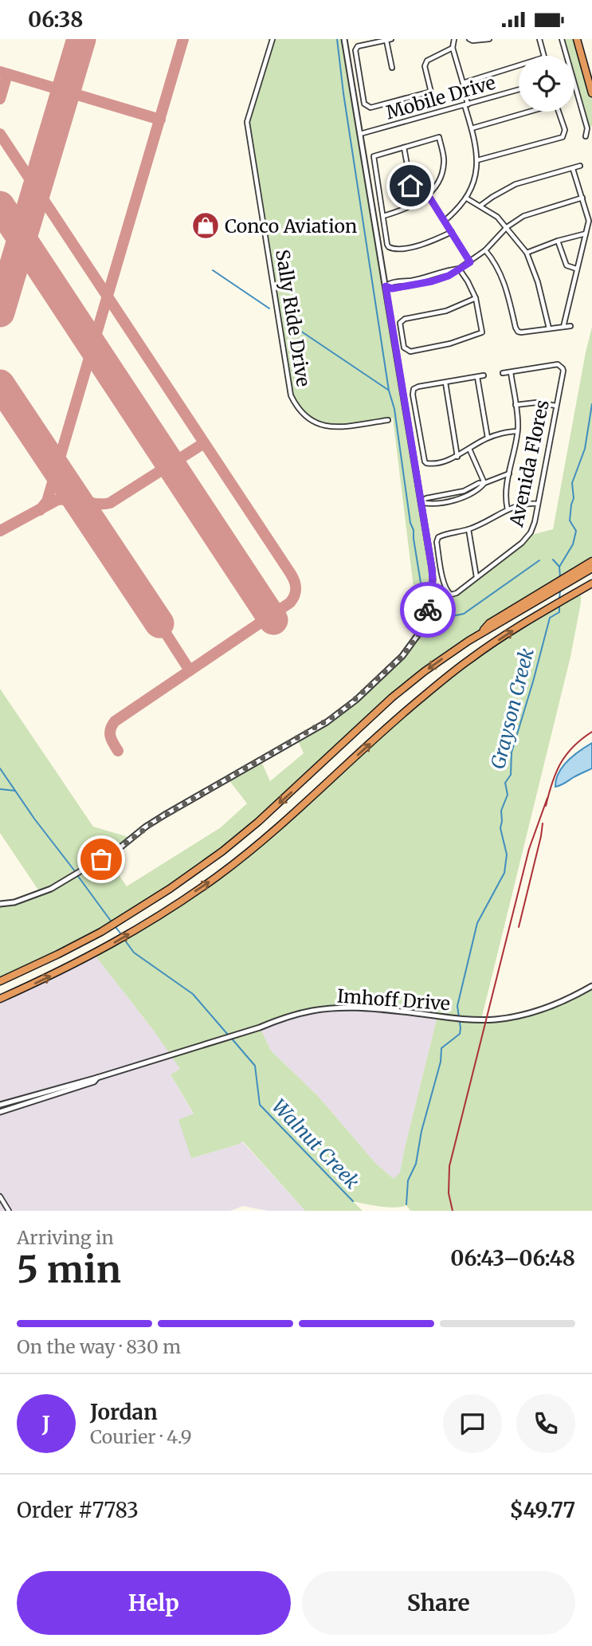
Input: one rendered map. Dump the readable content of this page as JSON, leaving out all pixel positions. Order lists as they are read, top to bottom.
{
  "streets": {
    "street": [
      "Mobile Drive",
      "Sally Ride Drive",
      "Avenida Flores",
      "Imhoff Drive"
    ]
  },
  "water": ["Grayson Creek", "Walnut Creek"],
  "places": {
    "shop": ["Conco Aviation"]
  },
  "page": {
    "status": "06:38",
    "heading": ["5 min", "Arriving in", "06:43–06:48"],
    "panel": [
      "Jordan",
      "Courier · 4.9",
      "Order #7783",
      "$49.77"
    ],
    "bar": "On the way · 830 m",
    "round": "J",
    "buttons": ["Help", "Share"]
  }
}
